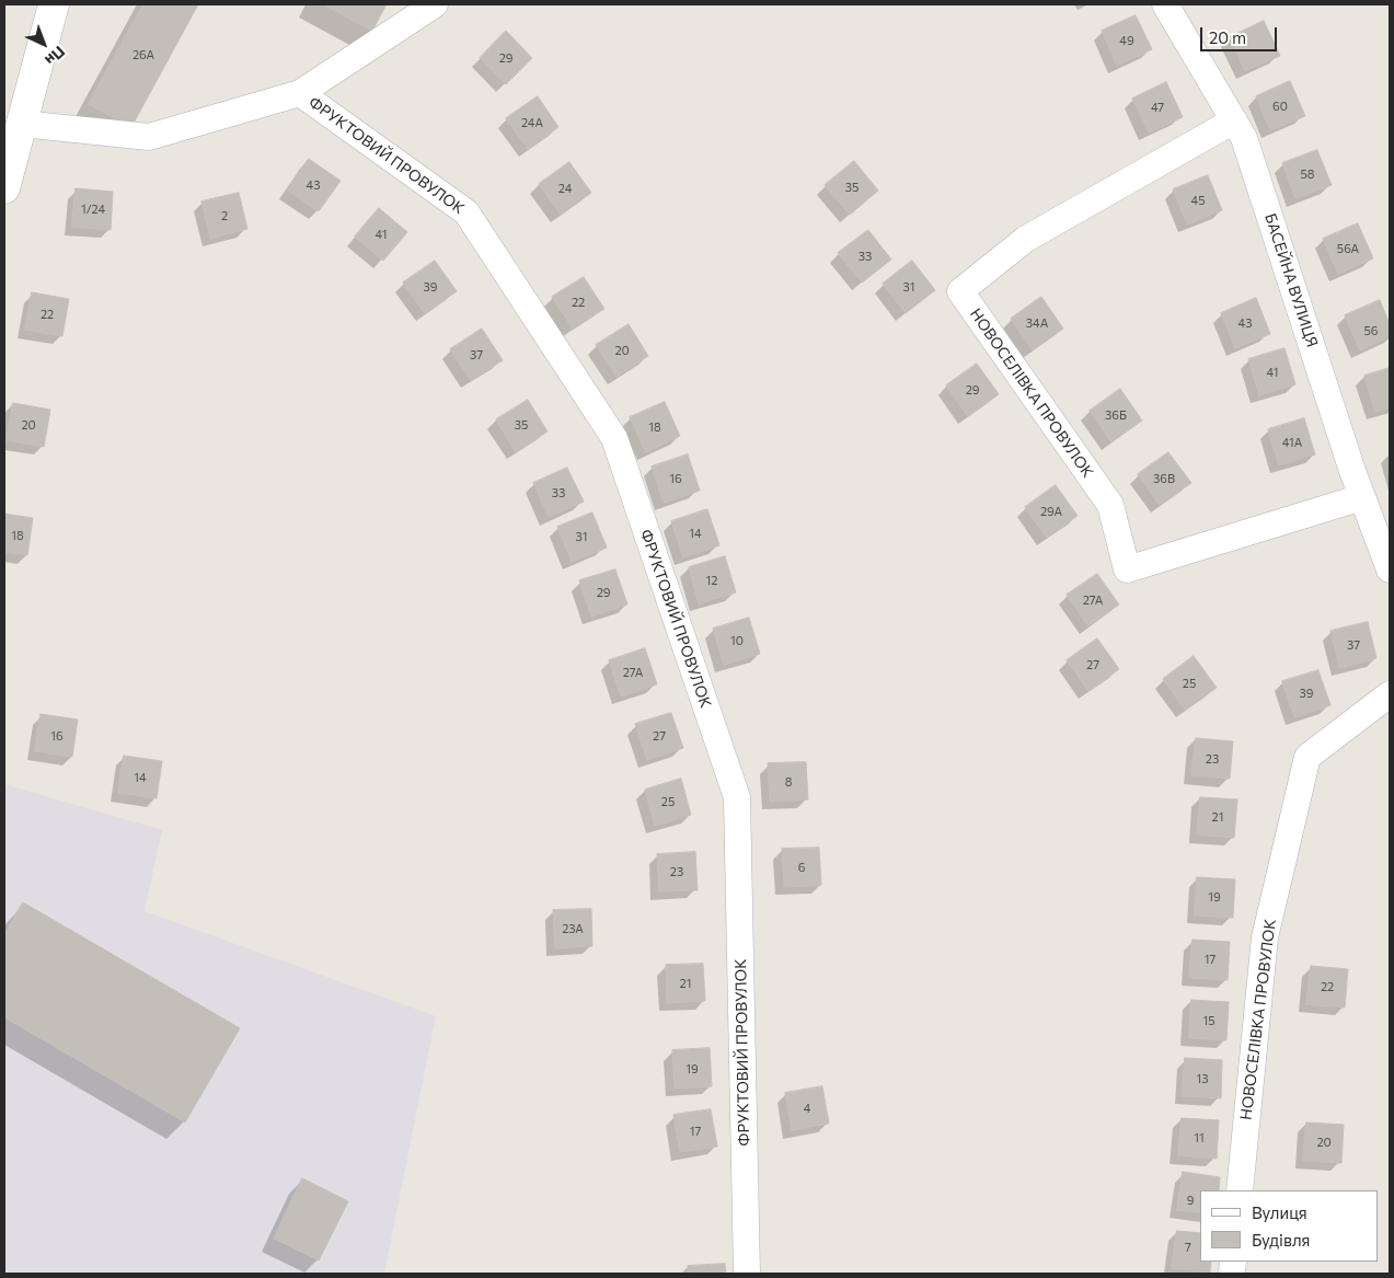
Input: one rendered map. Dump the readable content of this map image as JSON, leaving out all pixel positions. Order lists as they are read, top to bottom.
{
  "streets": {
    "street": ["ФРУКТОВИЙ ПРОВУЛОК", "БАСЕЙНА ВУЛИЦЯ", "НОВОСЕЛІВКА ПРОВУЛОК"]
  },
  "crossings": [
    ["БАСЕЙНА ВУЛИЦЯ", "НОВОСЕЛІВКА ПРОВУЛОК"]
  ],
  "house_numbers": [
    "49",
    "26А",
    "29",
    "60",
    "47",
    "24А",
    "58",
    "43",
    "35",
    "24",
    "45",
    "1/24",
    "2",
    "41",
    "56А",
    "33",
    "39",
    "31",
    "22",
    "22",
    "34А",
    "43",
    "56",
    "20",
    "37",
    "41",
    "29",
    "36Б",
    "20",
    "35",
    "18",
    "41А",
    "16",
    "36В",
    "33",
    "29А",
    "14",
    "18",
    "31",
    "12",
    "29",
    "27А",
    "10",
    "37",
    "27",
    "27А",
    "25",
    "39",
    "16",
    "27",
    "23",
    "14",
    "8",
    "25",
    "21",
    "6",
    "23",
    "19",
    "23А",
    "17",
    "21",
    "22",
    "15",
    "19",
    "13",
    "4",
    "17",
    "11",
    "20",
    "9",
    "7"
  ],
  "legend": ["Вулиця", "Будівля"],
  "scale_bar": "20 m",
  "north": "bottom right"
}
